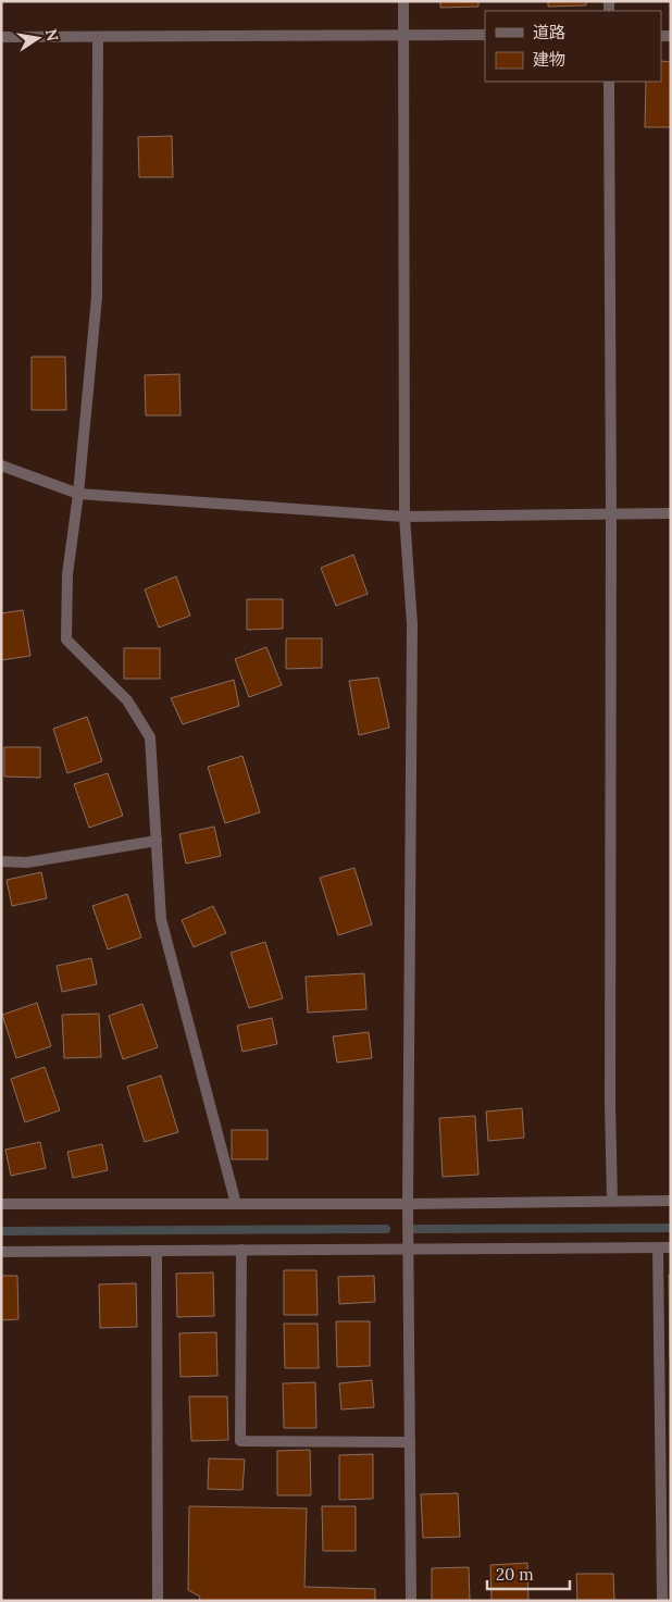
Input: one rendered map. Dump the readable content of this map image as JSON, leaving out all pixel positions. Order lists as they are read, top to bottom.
{
  "legend": ["道路", "建物"],
  "scale_bar": "20 m",
  "north": "right"
}
